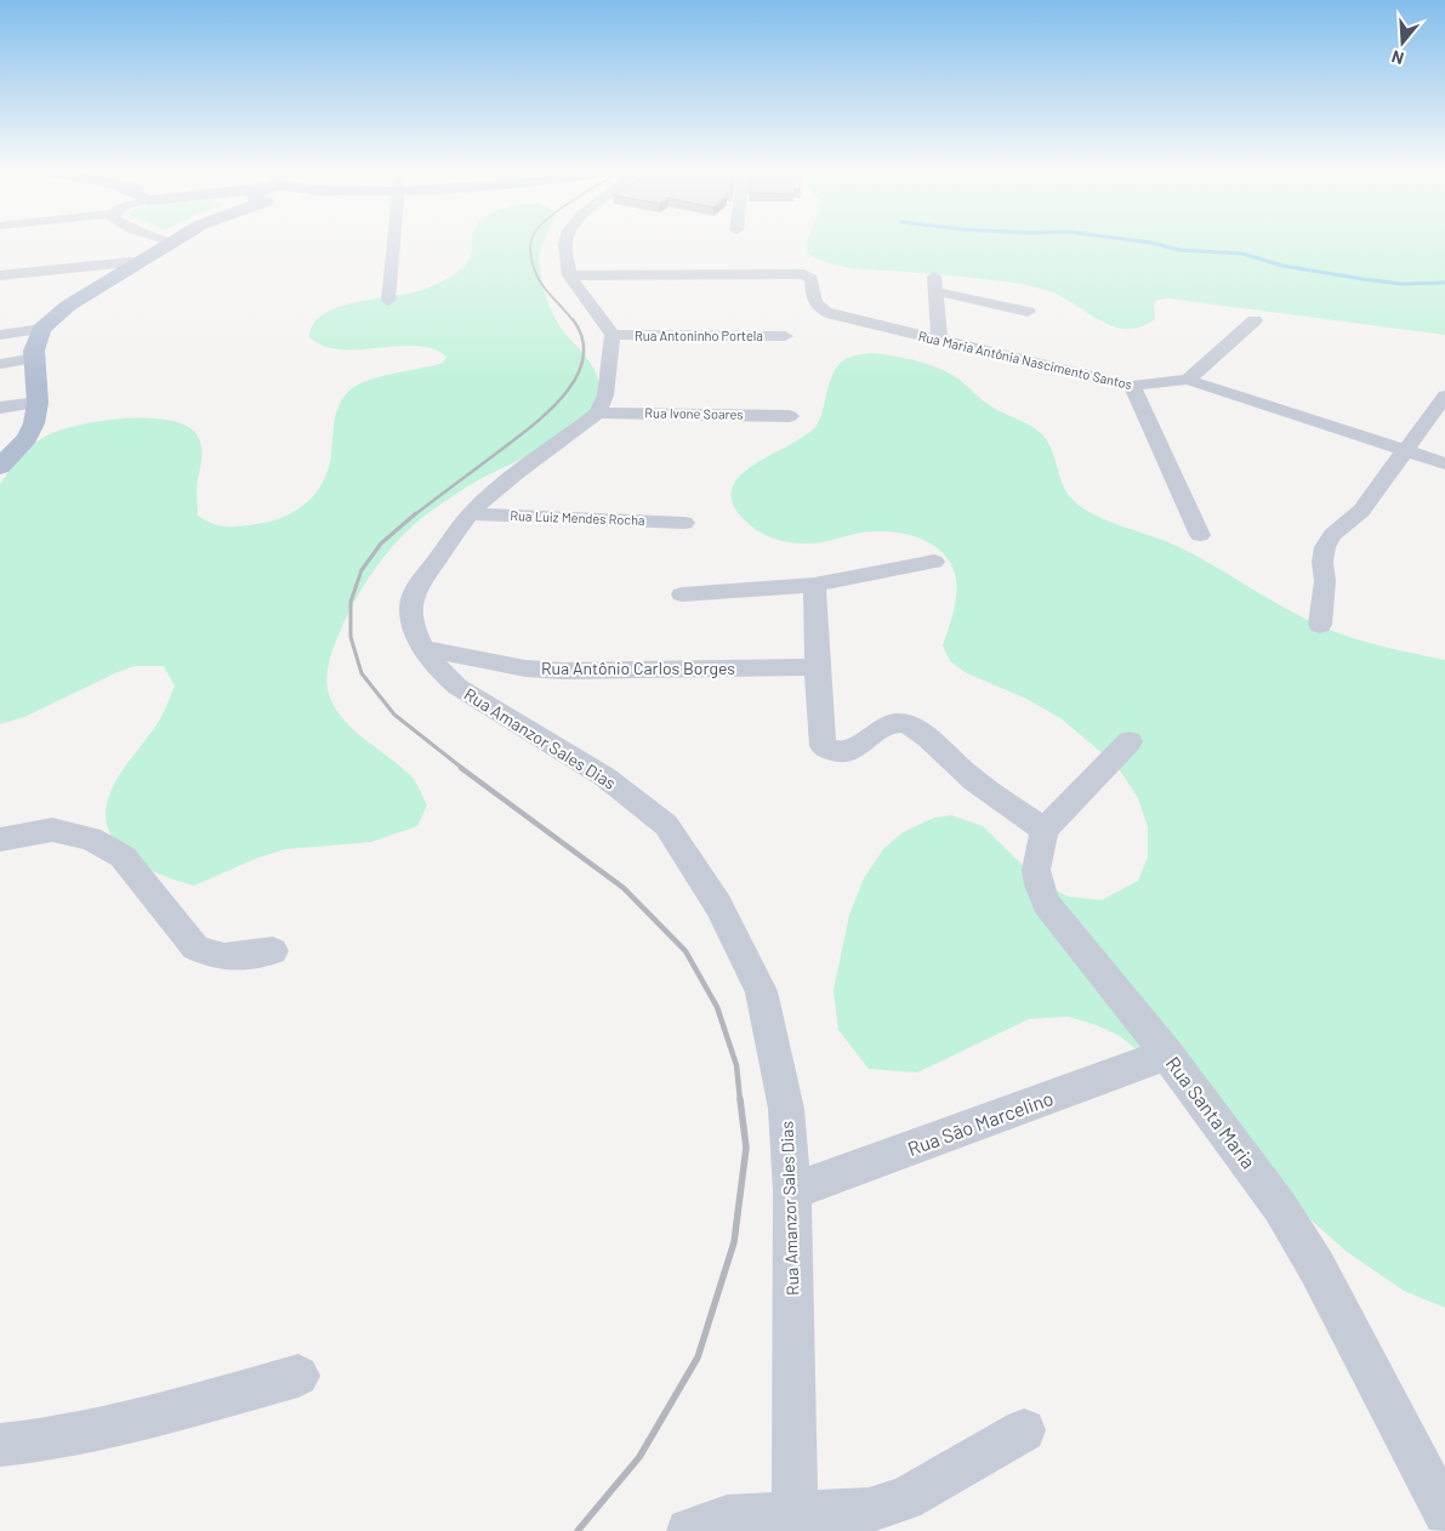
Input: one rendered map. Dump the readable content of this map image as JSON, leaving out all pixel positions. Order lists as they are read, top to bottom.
{
  "streets": {
    "street": [
      "Rua Antoninho Portela",
      "Rua Maria Antônia Nascimento Santos",
      "Rua Ivone Soares",
      "Rua Luiz Mendes Rocha",
      "Rua Antônio Carlos Borges",
      "Rua Amanzor Sales Dias",
      "Rua Santa Maria",
      "Rua São Marcelino"
    ]
  },
  "crossings": [
    ["Rua Ivone Soares", "Rua Amanzor Sales Dias"],
    ["Rua Luiz Mendes Rocha", "Rua Amanzor Sales Dias"],
    ["Rua Antônio Carlos Borges", "Rua Amanzor Sales Dias"],
    ["Rua Amanzor Sales Dias", "Rua São Marcelino"],
    ["Rua Santa Maria", "Rua São Marcelino"]
  ],
  "north": "bottom"
}
